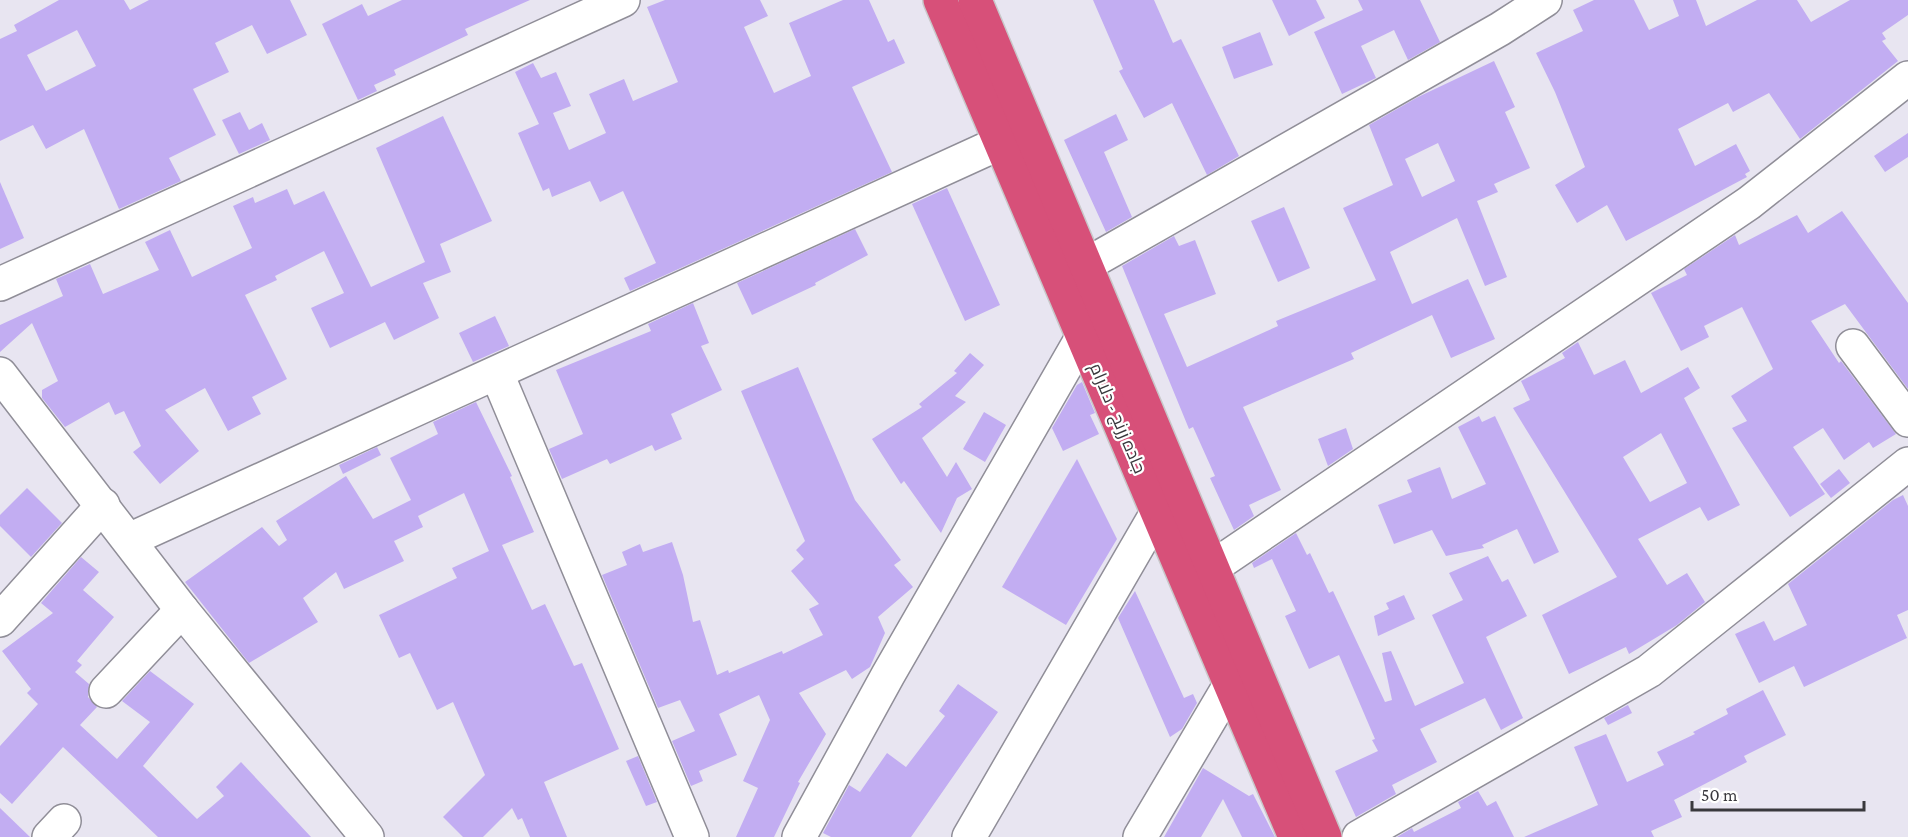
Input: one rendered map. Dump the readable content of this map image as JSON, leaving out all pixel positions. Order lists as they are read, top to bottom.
{
  "streets": {
    "highway": ["جاده زرنج - دلارام"]
  },
  "scale_bar": "50 m"
}
